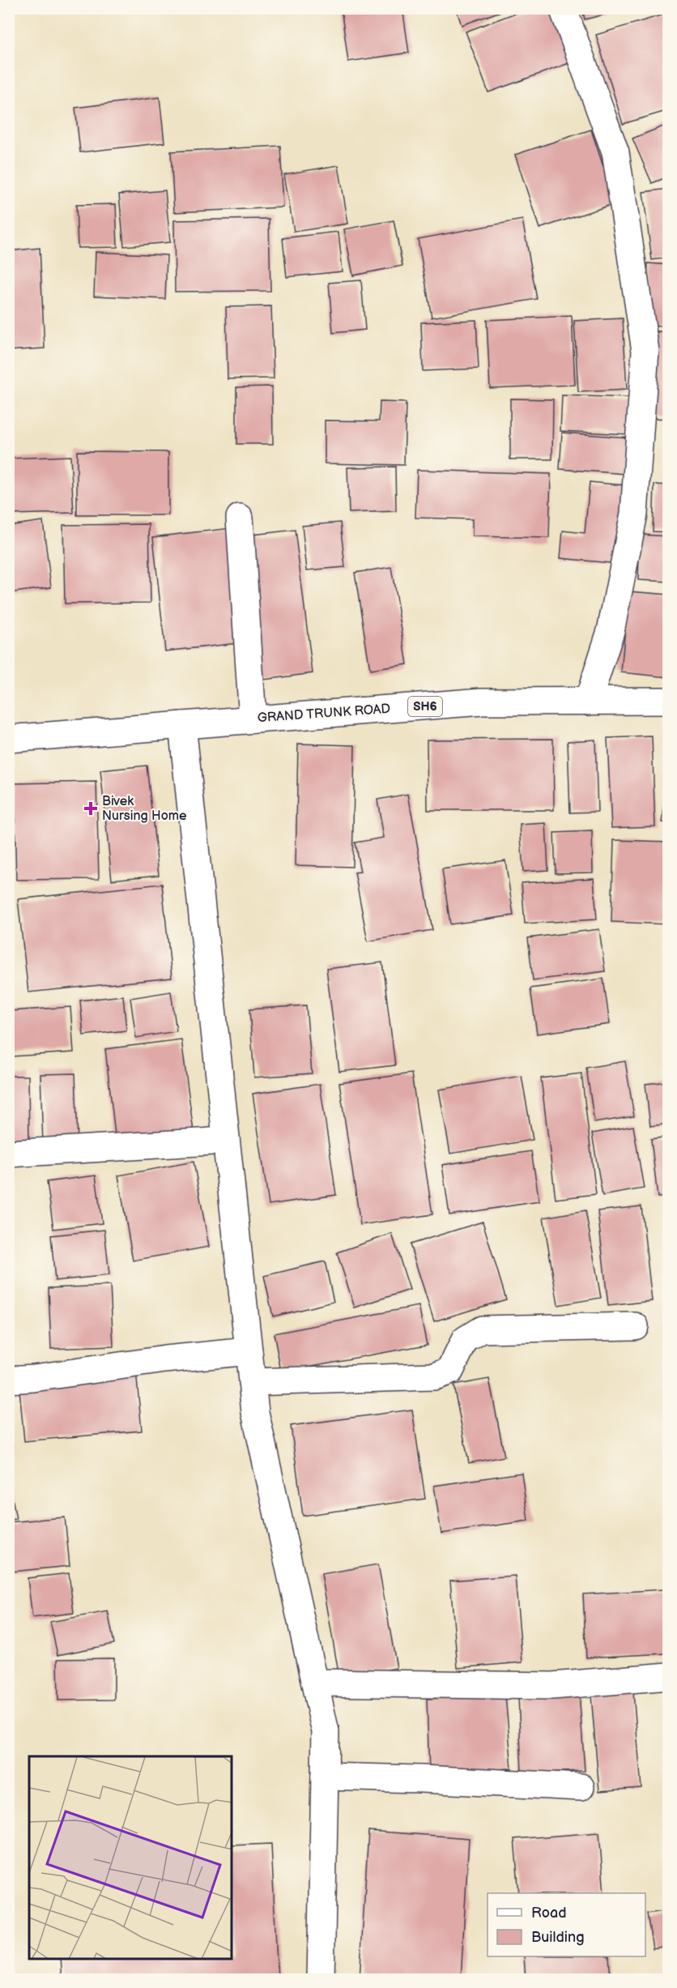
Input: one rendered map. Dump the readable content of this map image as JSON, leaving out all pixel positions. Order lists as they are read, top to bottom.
{
  "streets": {
    "street": ["SH6", "GRAND TRUNK ROAD"]
  },
  "places": {
    "health": ["Bivek Nursing Home"]
  },
  "legend": ["Road", "Building"]
}
